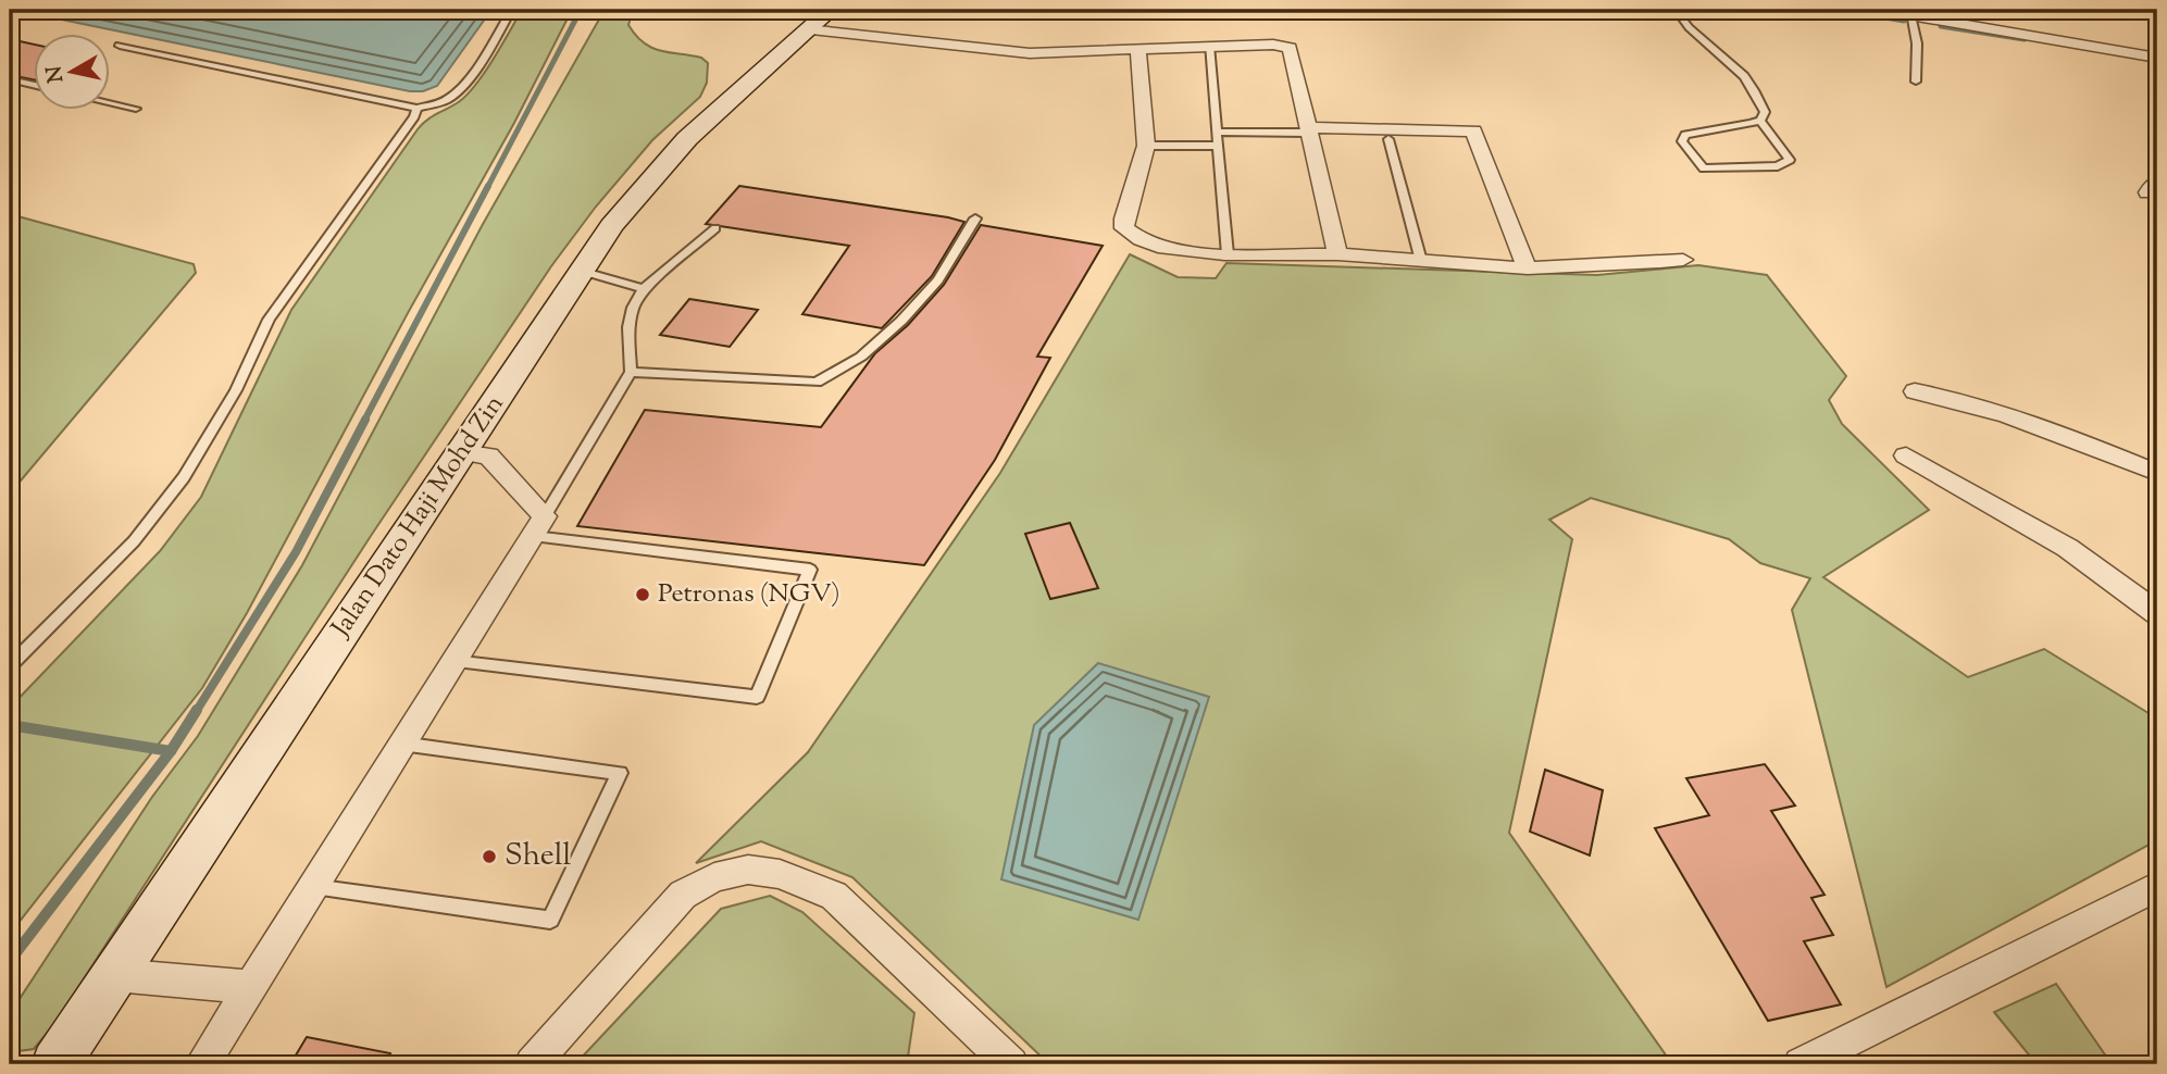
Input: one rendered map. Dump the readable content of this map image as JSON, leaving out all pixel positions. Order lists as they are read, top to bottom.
{
  "streets": {
    "main road": ["Jalan Dato Haji Mohd Zin"]
  },
  "places": ["Petronas (NGV)", "Shell"],
  "north": "left"
}
